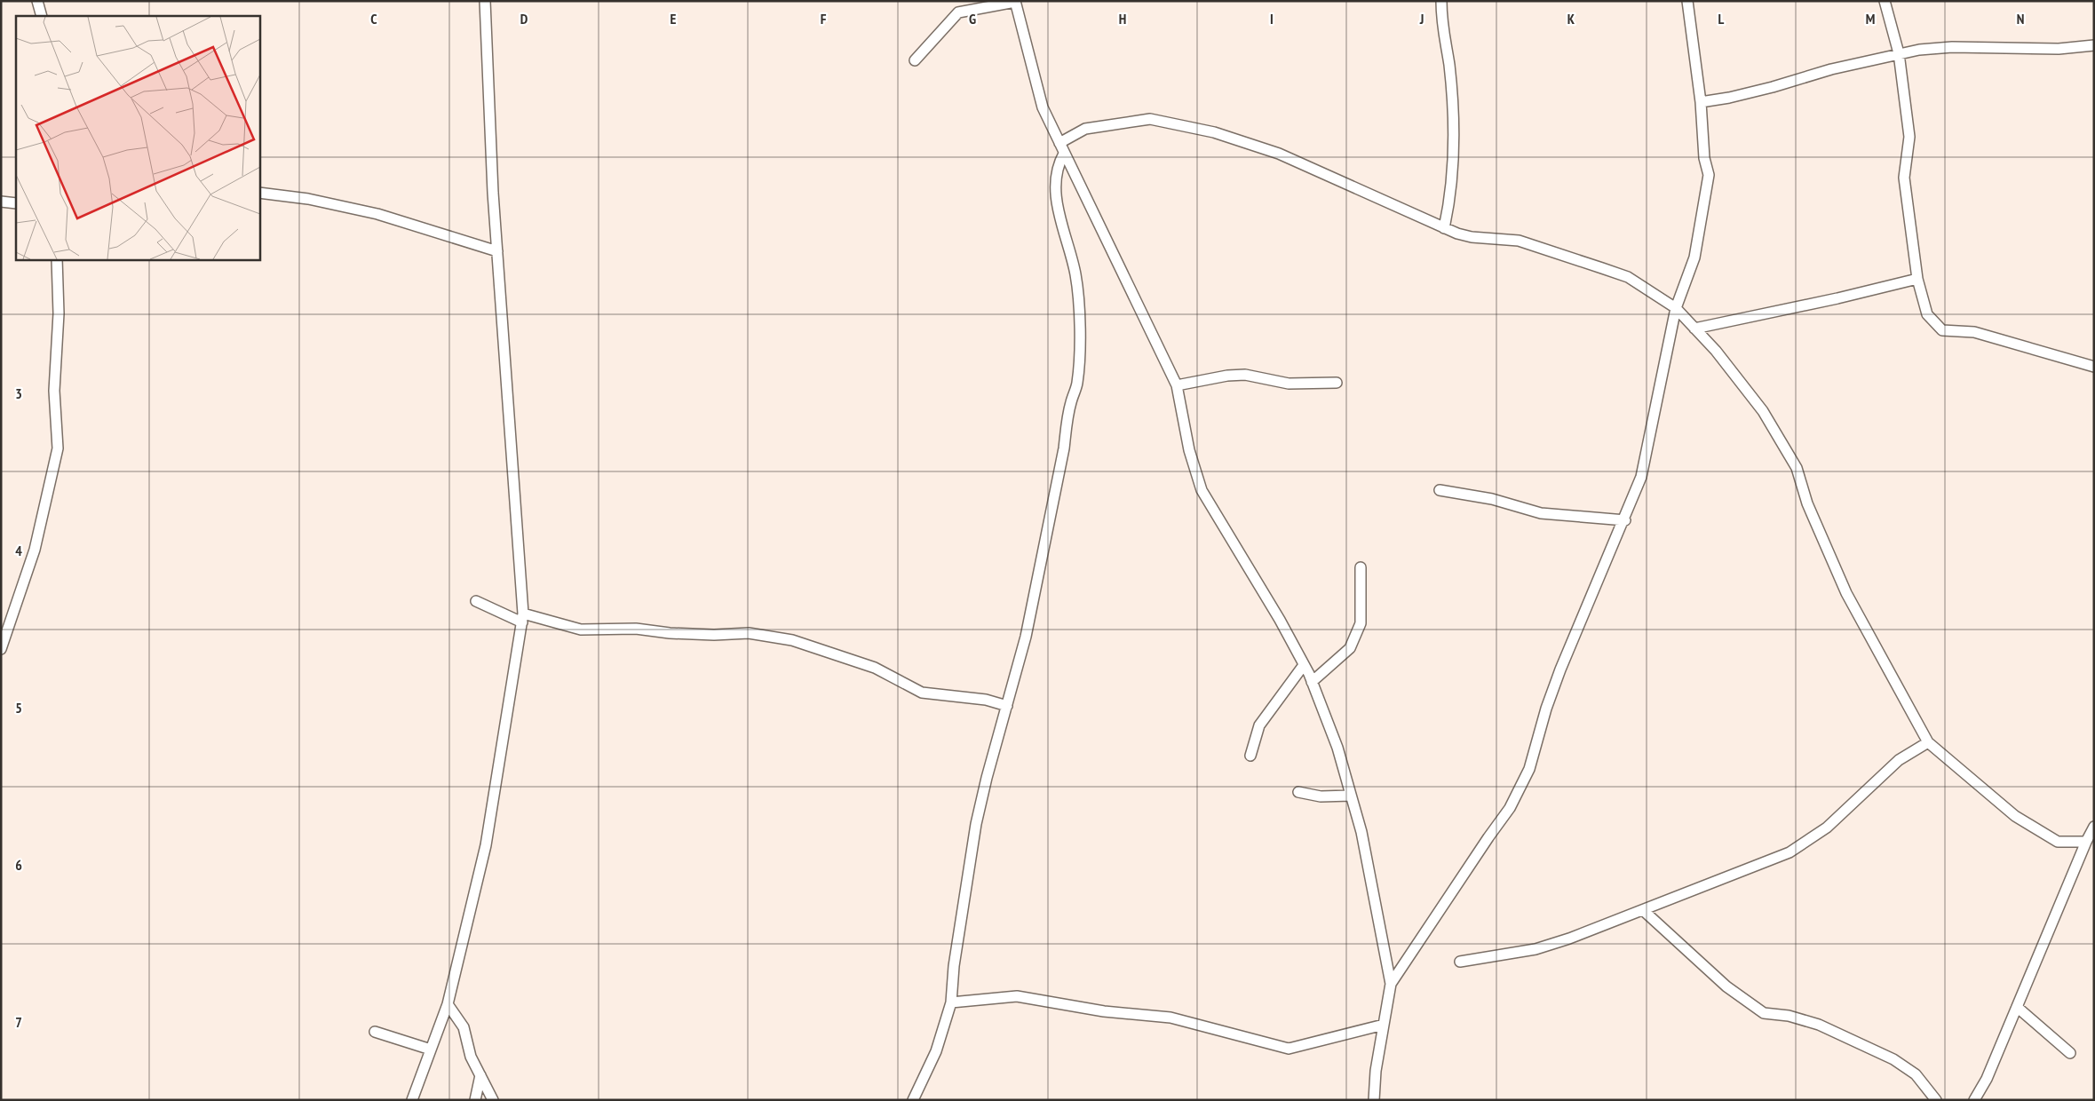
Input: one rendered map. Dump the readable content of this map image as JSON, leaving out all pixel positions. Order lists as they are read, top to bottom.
{
  "grid": {
    "columns": [
      "C",
      "D",
      "E",
      "F",
      "G",
      "H",
      "I",
      "J",
      "K",
      "L",
      "M",
      "N"
    ],
    "rows": [
      "3",
      "4",
      "5",
      "6",
      "7"
    ]
  }
}
